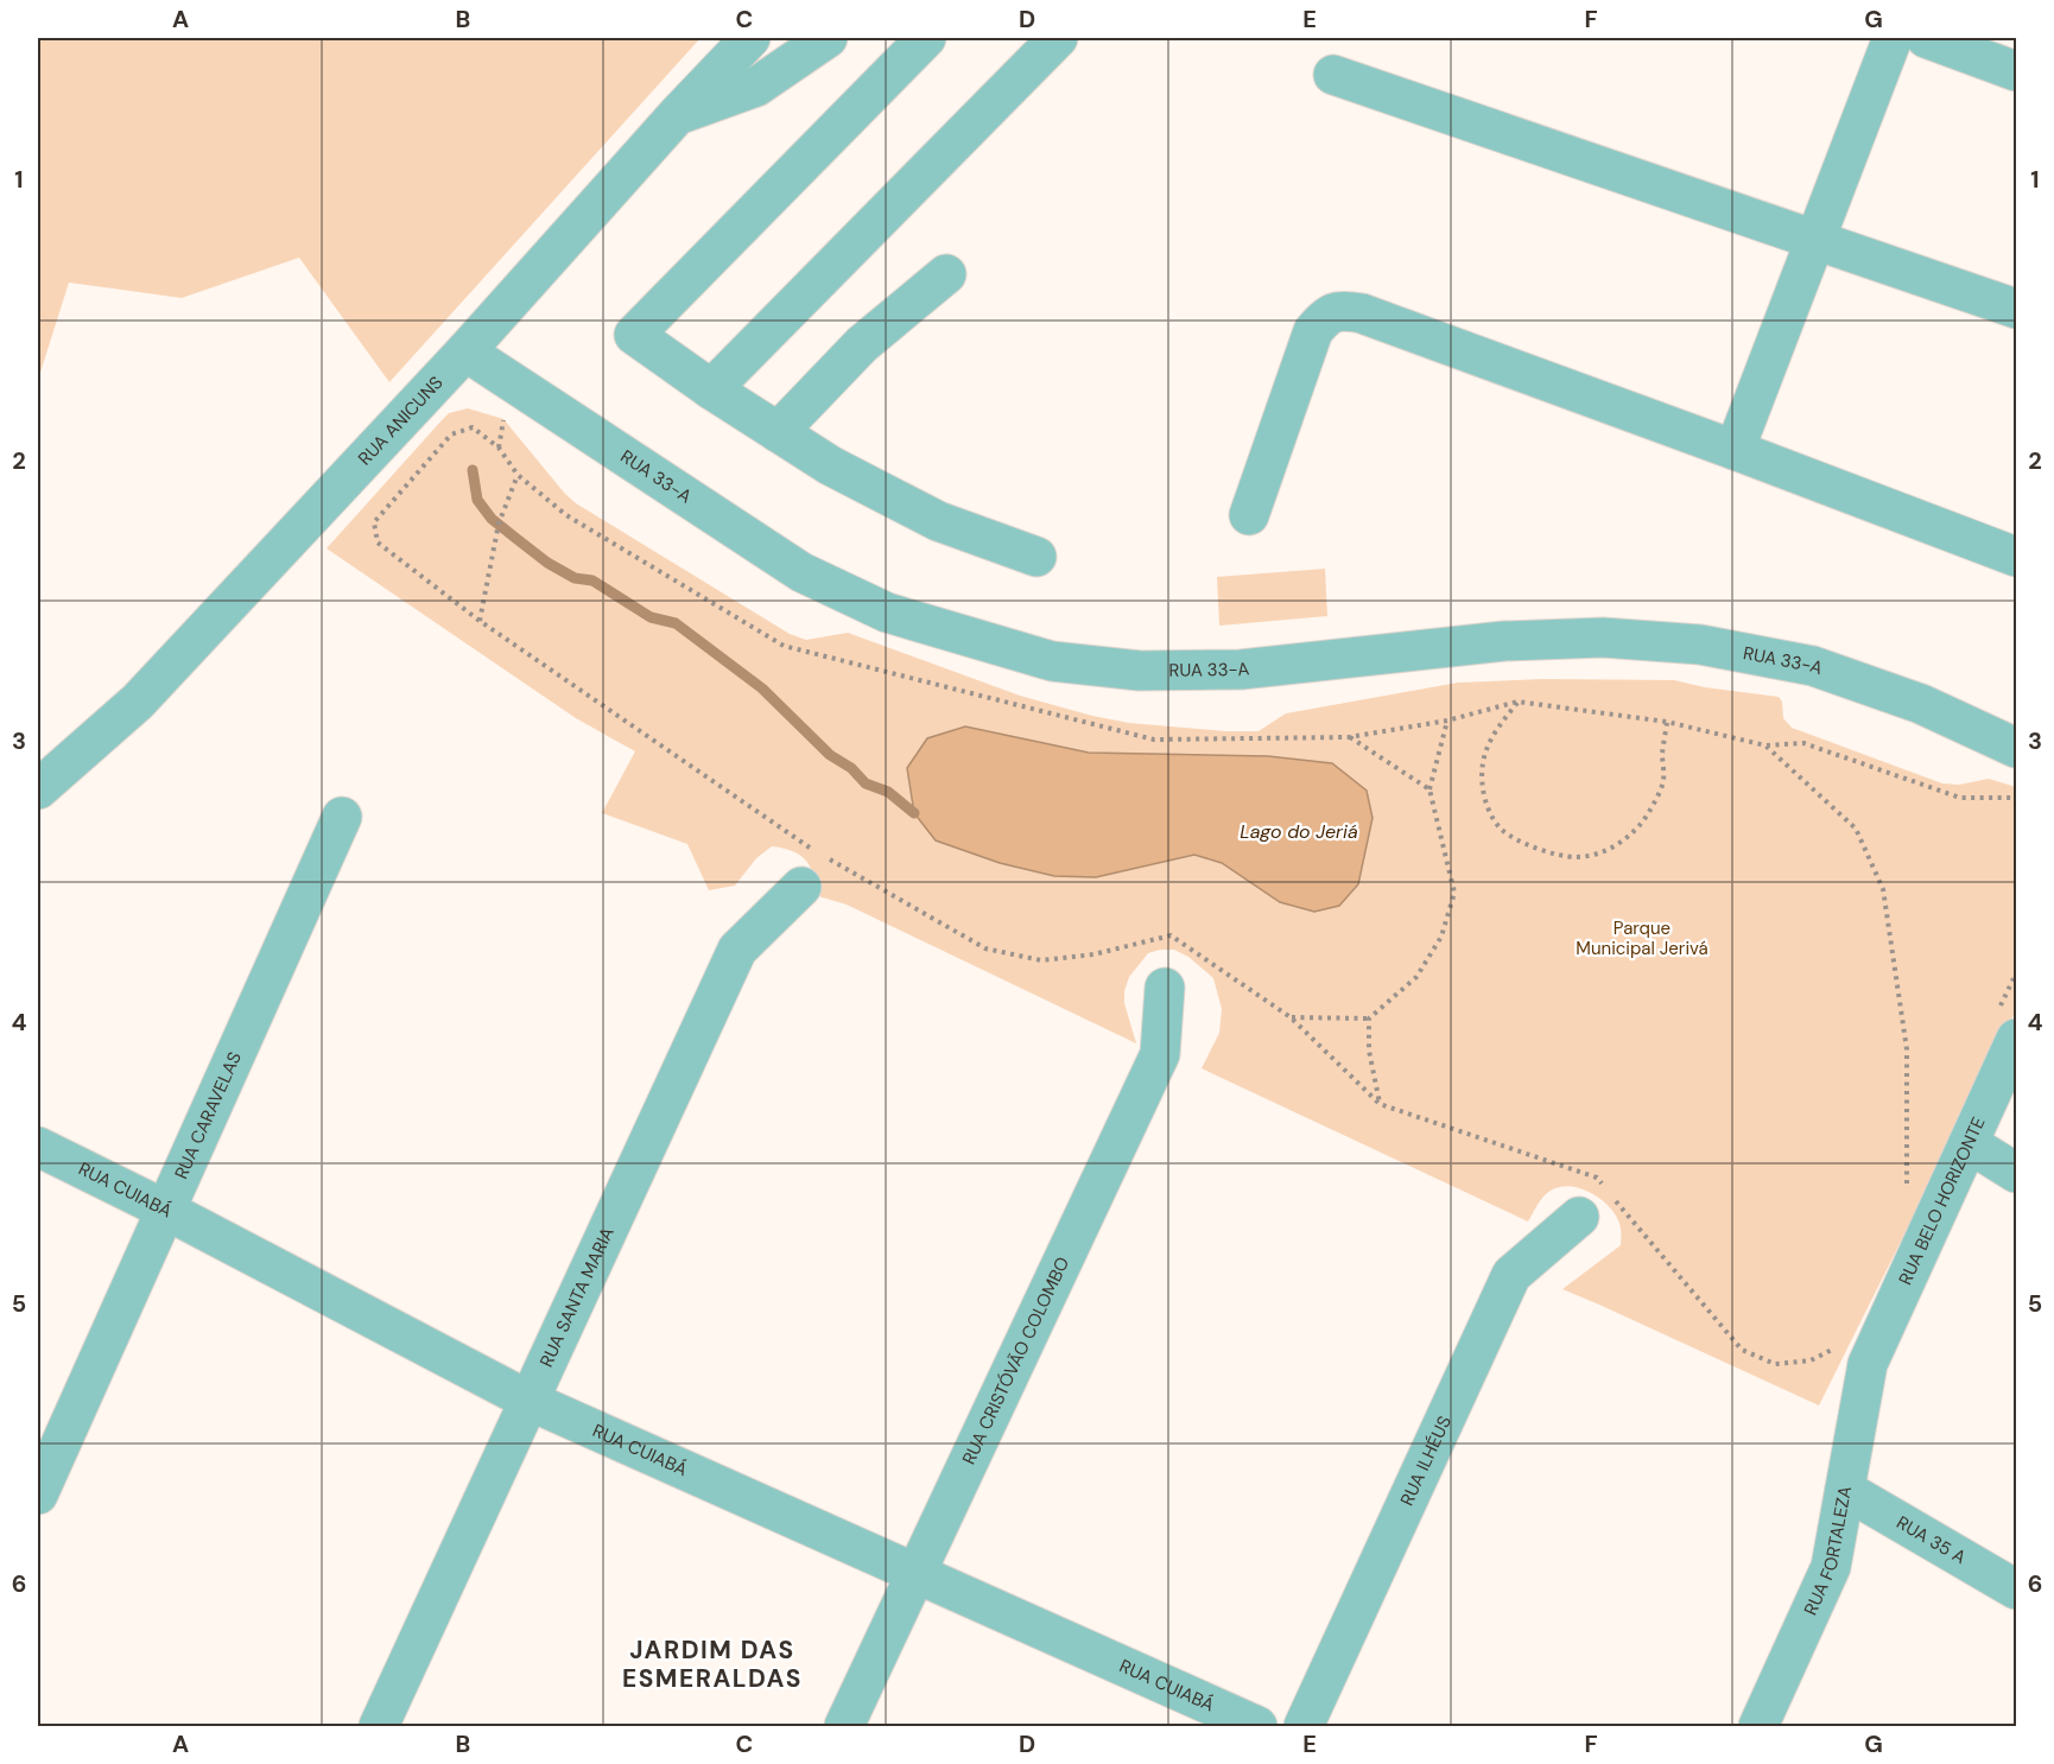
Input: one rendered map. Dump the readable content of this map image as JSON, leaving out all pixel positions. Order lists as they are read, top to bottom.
{
  "streets": {
    "street": [
      "RUA ANICUNS",
      "RUA 33-A",
      "RUA CARAVELAS",
      "RUA CUIABÁ",
      "RUA BELO HORIZONTE",
      "RUA SANTA MARIA",
      "RUA CRISTÓVÃO COLOMBO",
      "RUA ILHÉUS",
      "RUA 35 A",
      "RUA FORTALEZA"
    ]
  },
  "crossings": [
    ["RUA ANICUNS", "RUA 33-A"],
    ["RUA CARAVELAS", "RUA CUIABÁ"],
    ["RUA CUIABÁ", "RUA SANTA MARIA"],
    ["RUA CUIABÁ", "RUA CRISTÓVÃO COLOMBO"],
    ["RUA BELO HORIZONTE", "RUA FORTALEZA"],
    ["RUA 35 A", "RUA FORTALEZA"]
  ],
  "districts": ["JARDIM DAS ESMERALDAS"],
  "water": ["Lago do Jeriá"],
  "parks": ["Parque Municipal Jerivá"],
  "grid": {
    "columns": [
      "A",
      "B",
      "C",
      "D",
      "E",
      "F",
      "G"
    ],
    "rows": [
      "1",
      "2",
      "3",
      "4",
      "5",
      "6"
    ]
  }
}
